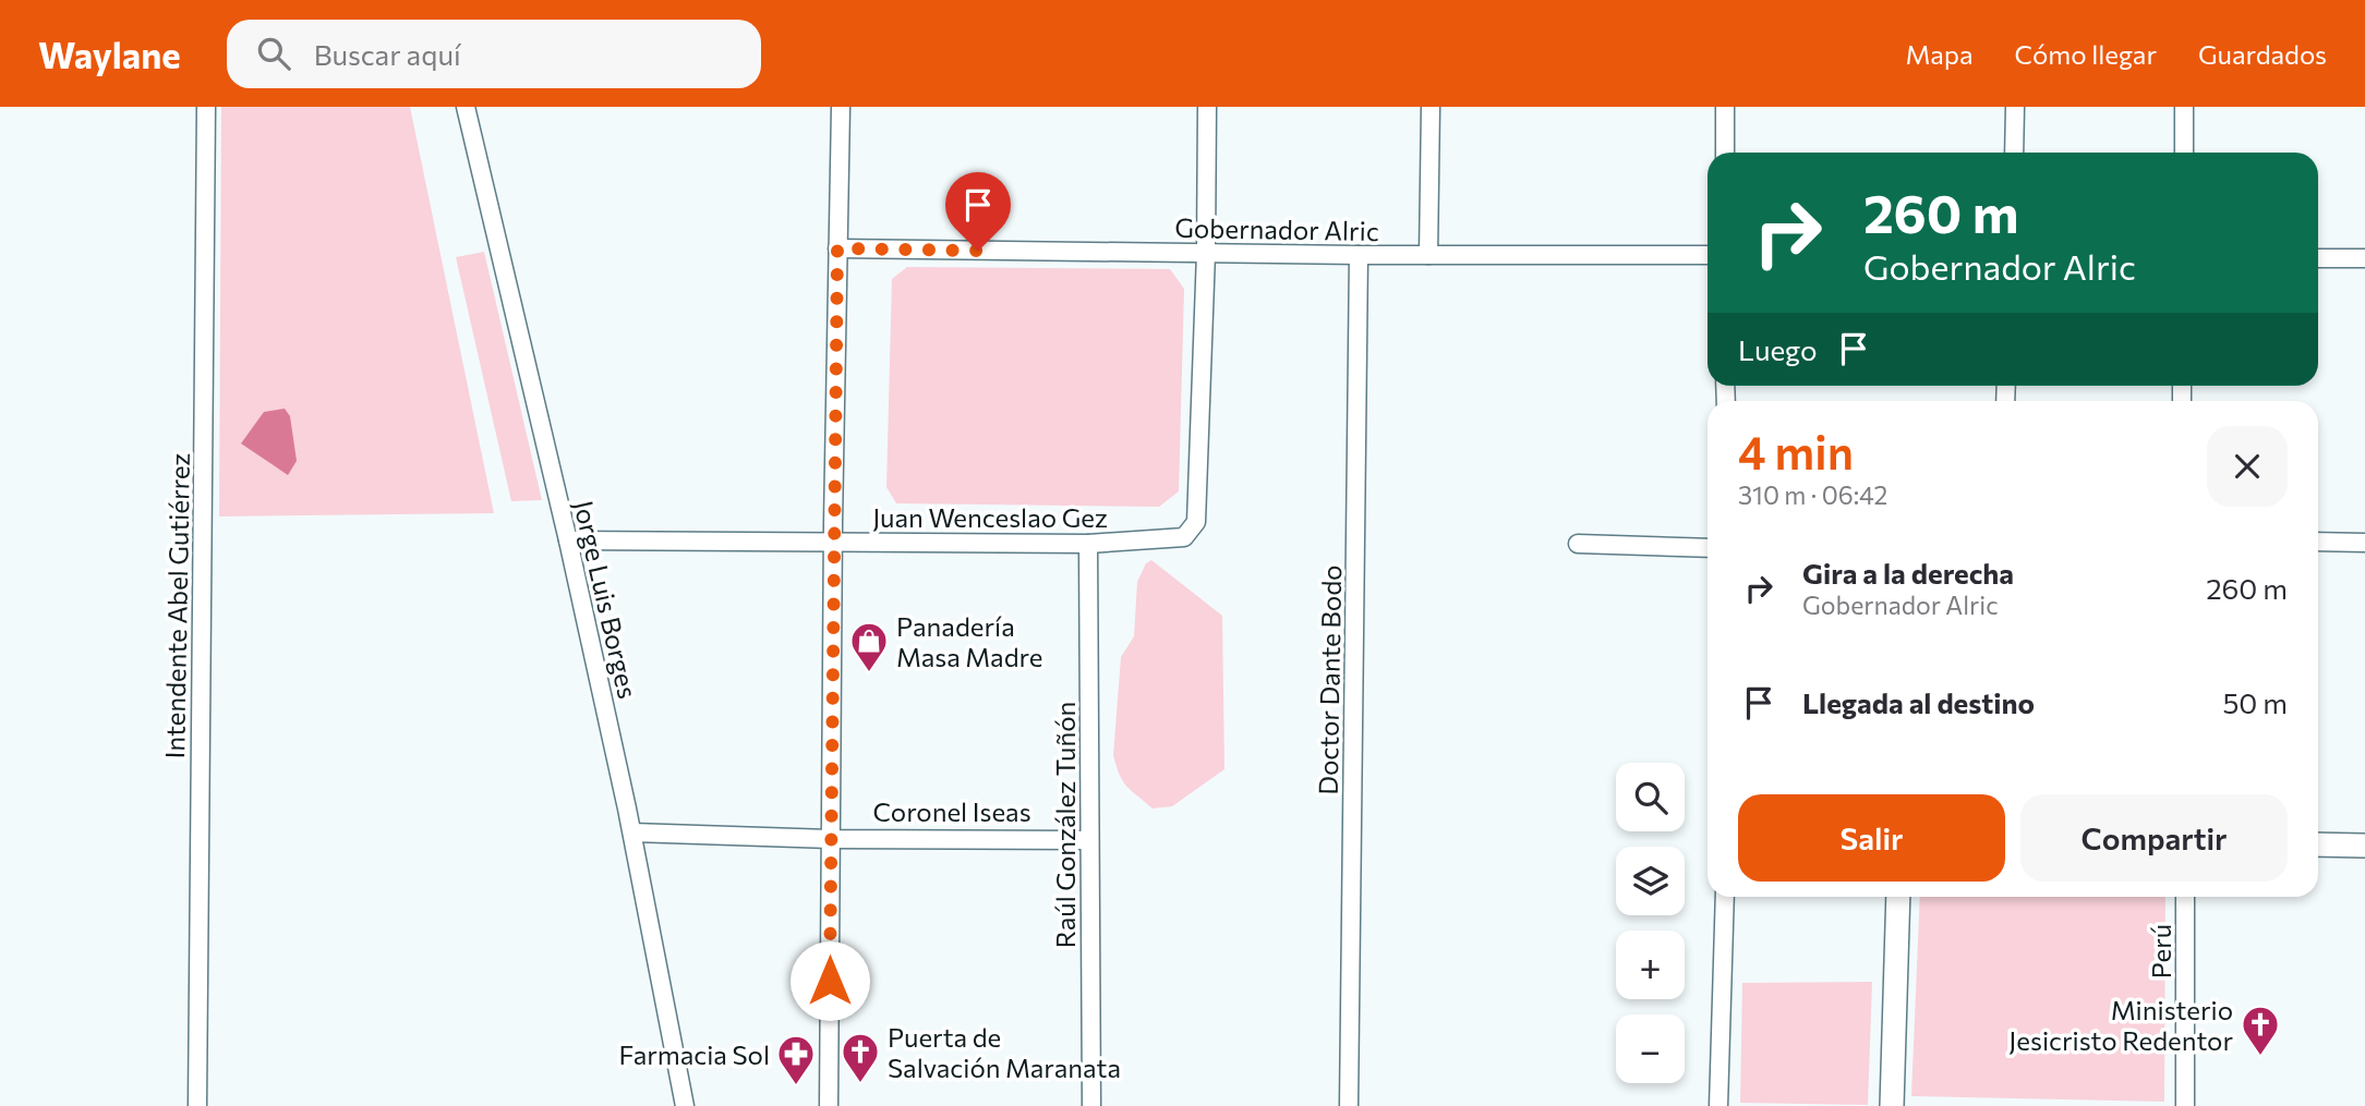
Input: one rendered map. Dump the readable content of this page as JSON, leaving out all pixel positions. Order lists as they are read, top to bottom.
{
  "streets": {
    "street": [
      "Gobernador Alric",
      "Juan Wenceslao Gez",
      "Jorge Luis Borges",
      "Intendente Abel Gutiérrez",
      "Doctor Dante Bodo",
      "Coronel Iseas",
      "Raúl González Tuñón",
      "Perú"
    ]
  },
  "crossings": [
    ["Gobernador Alric", "Juan Wenceslao Gez"],
    ["Gobernador Alric", "Doctor Dante Bodo"],
    ["Juan Wenceslao Gez", "Jorge Luis Borges"],
    ["Juan Wenceslao Gez", "Raúl González Tuñón"],
    ["Jorge Luis Borges", "Coronel Iseas"],
    ["Coronel Iseas", "Raúl González Tuñón"]
  ],
  "places": {
    "shop": ["Panadería Masa Madre"],
    "church": ["Ministerio Jesicristo Redentor", "Puerta de Salvación Maranata"],
    "pharmacy": ["Farmacia Sol"]
  },
  "page": {
    "header": "Waylane",
    "search": "Buscar aquí",
    "nav": ["Mapa", "Cómo llegar", "Guardados"],
    "turn": ["260 m", "Gobernador Alric"],
    "then": "Luego",
    "heading": ["4 min", "310 m · 06:42"],
    "list": [
      {
        "name": "Gira a la derecha",
        "note": "Gobernador Alric",
        "value": "260 m"
      },
      {
        "name": "Llegada al destino",
        "value": "50 m"
      }
    ],
    "map_buttons": ["+", "−"],
    "buttons": ["Salir", "Compartir"]
  }
}
